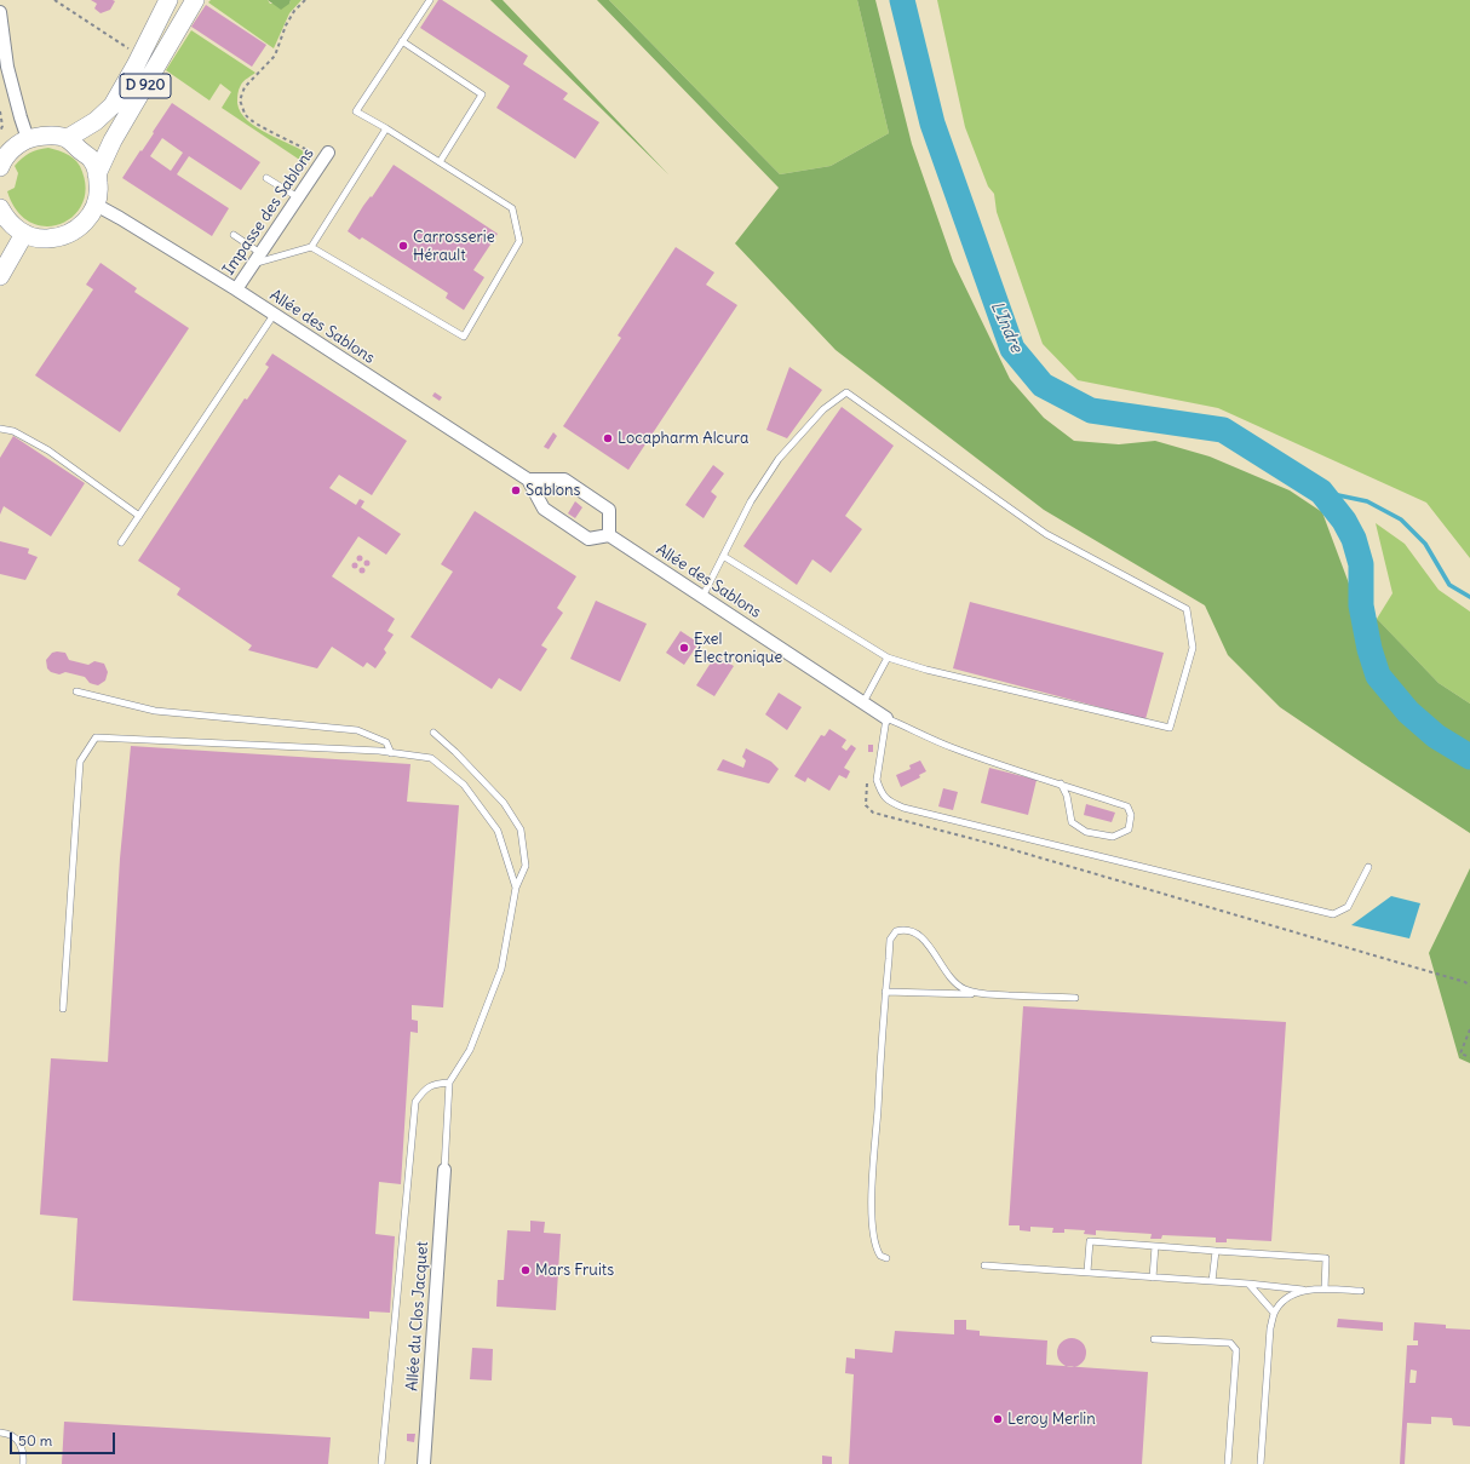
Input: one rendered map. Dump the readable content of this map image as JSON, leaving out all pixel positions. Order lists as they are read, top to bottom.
{
  "streets": {
    "main road": ["D 920"],
    "street": ["Impasse des Sablons", "Allée des Sablons", "Allée du Clos Jacquet"]
  },
  "crossings": [
    ["Impasse des Sablons", "Allée des Sablons"]
  ],
  "water": ["L'Indre"],
  "places": [
    "Carrosserie Hérault",
    "Locapharm Alcura",
    "Sablons",
    "Exel Électronique",
    "Mars Fruits",
    "Leroy Merlin"
  ],
  "scale_bar": "50 m"
}
